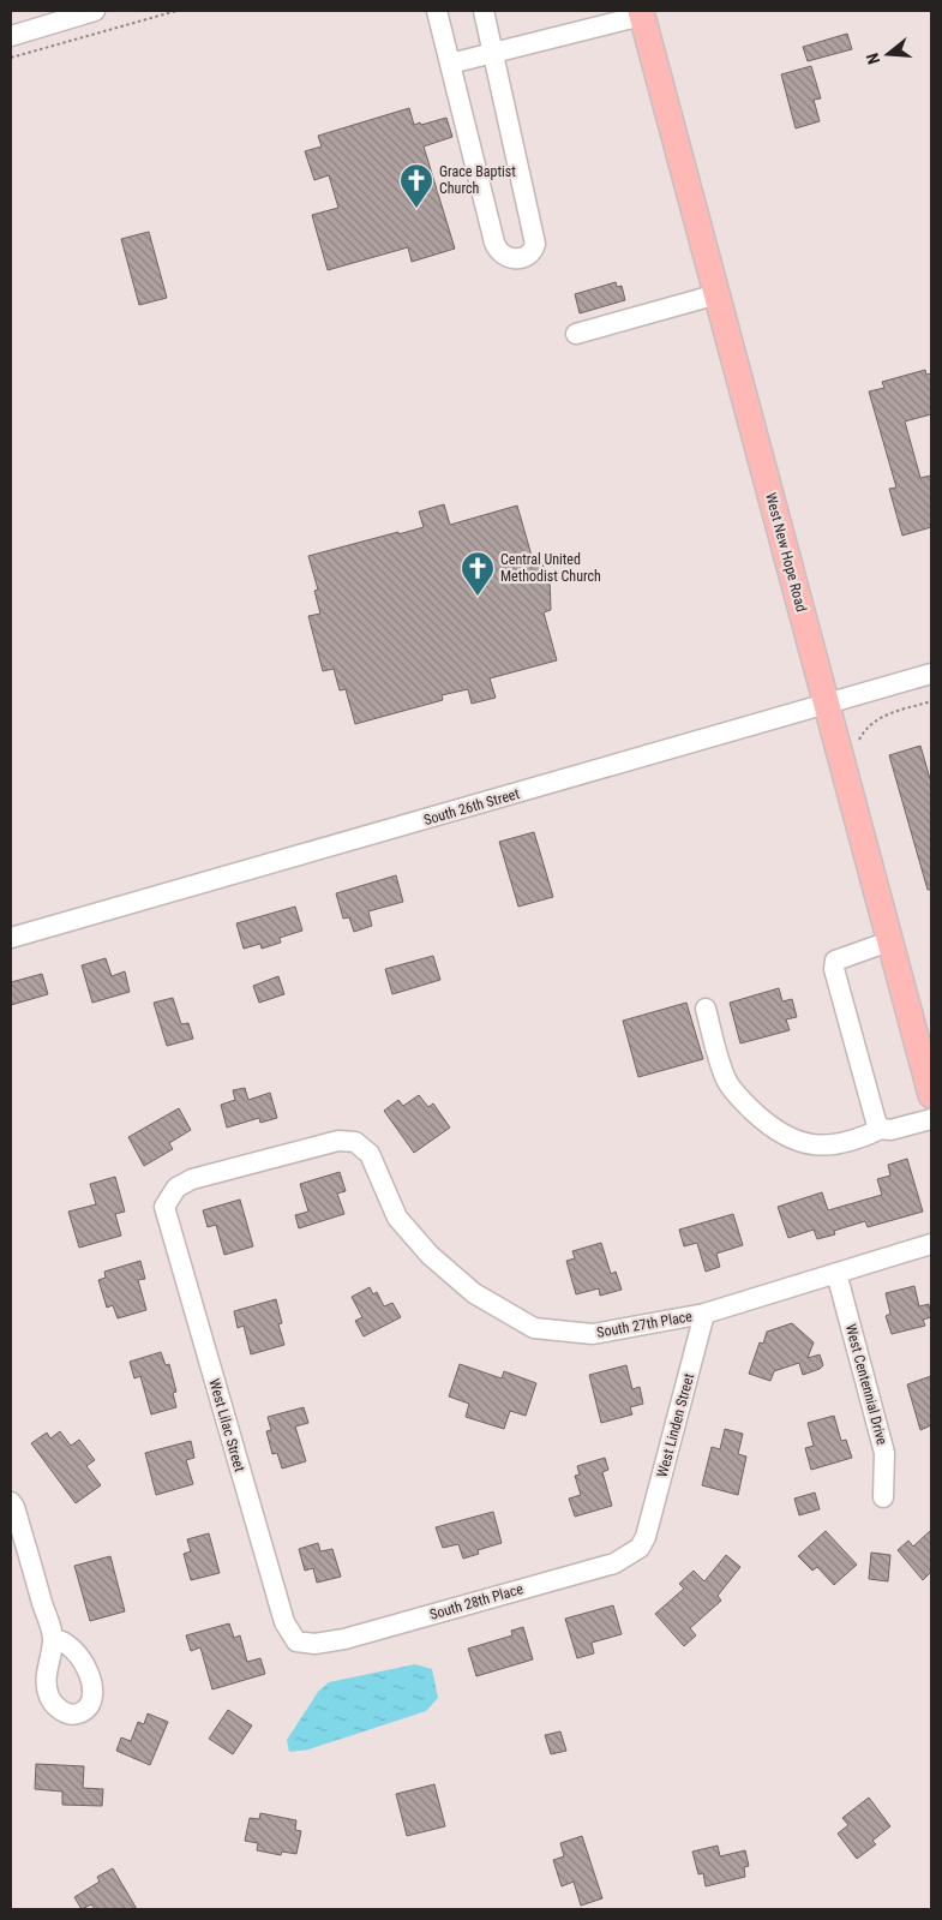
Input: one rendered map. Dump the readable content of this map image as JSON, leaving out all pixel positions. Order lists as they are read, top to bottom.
{
  "streets": {
    "main road": ["West New Hope Road"],
    "street": [
      "South 26th Street",
      "South 27th Place",
      "West Centennial Drive",
      "West Lilac Street",
      "West Linden Street",
      "South 28th Place"
    ]
  },
  "crossings": [
    ["West New Hope Road", "South 26th Street"],
    ["South 27th Place", "West Centennial Drive"],
    ["South 27th Place", "West Lilac Street"],
    ["South 27th Place", "West Linden Street"],
    ["West Lilac Street", "South 28th Place"],
    ["West Linden Street", "South 28th Place"]
  ],
  "places": {
    "church": ["Grace Baptist Church", "Central United Methodist Church"]
  },
  "north": "left"
}
